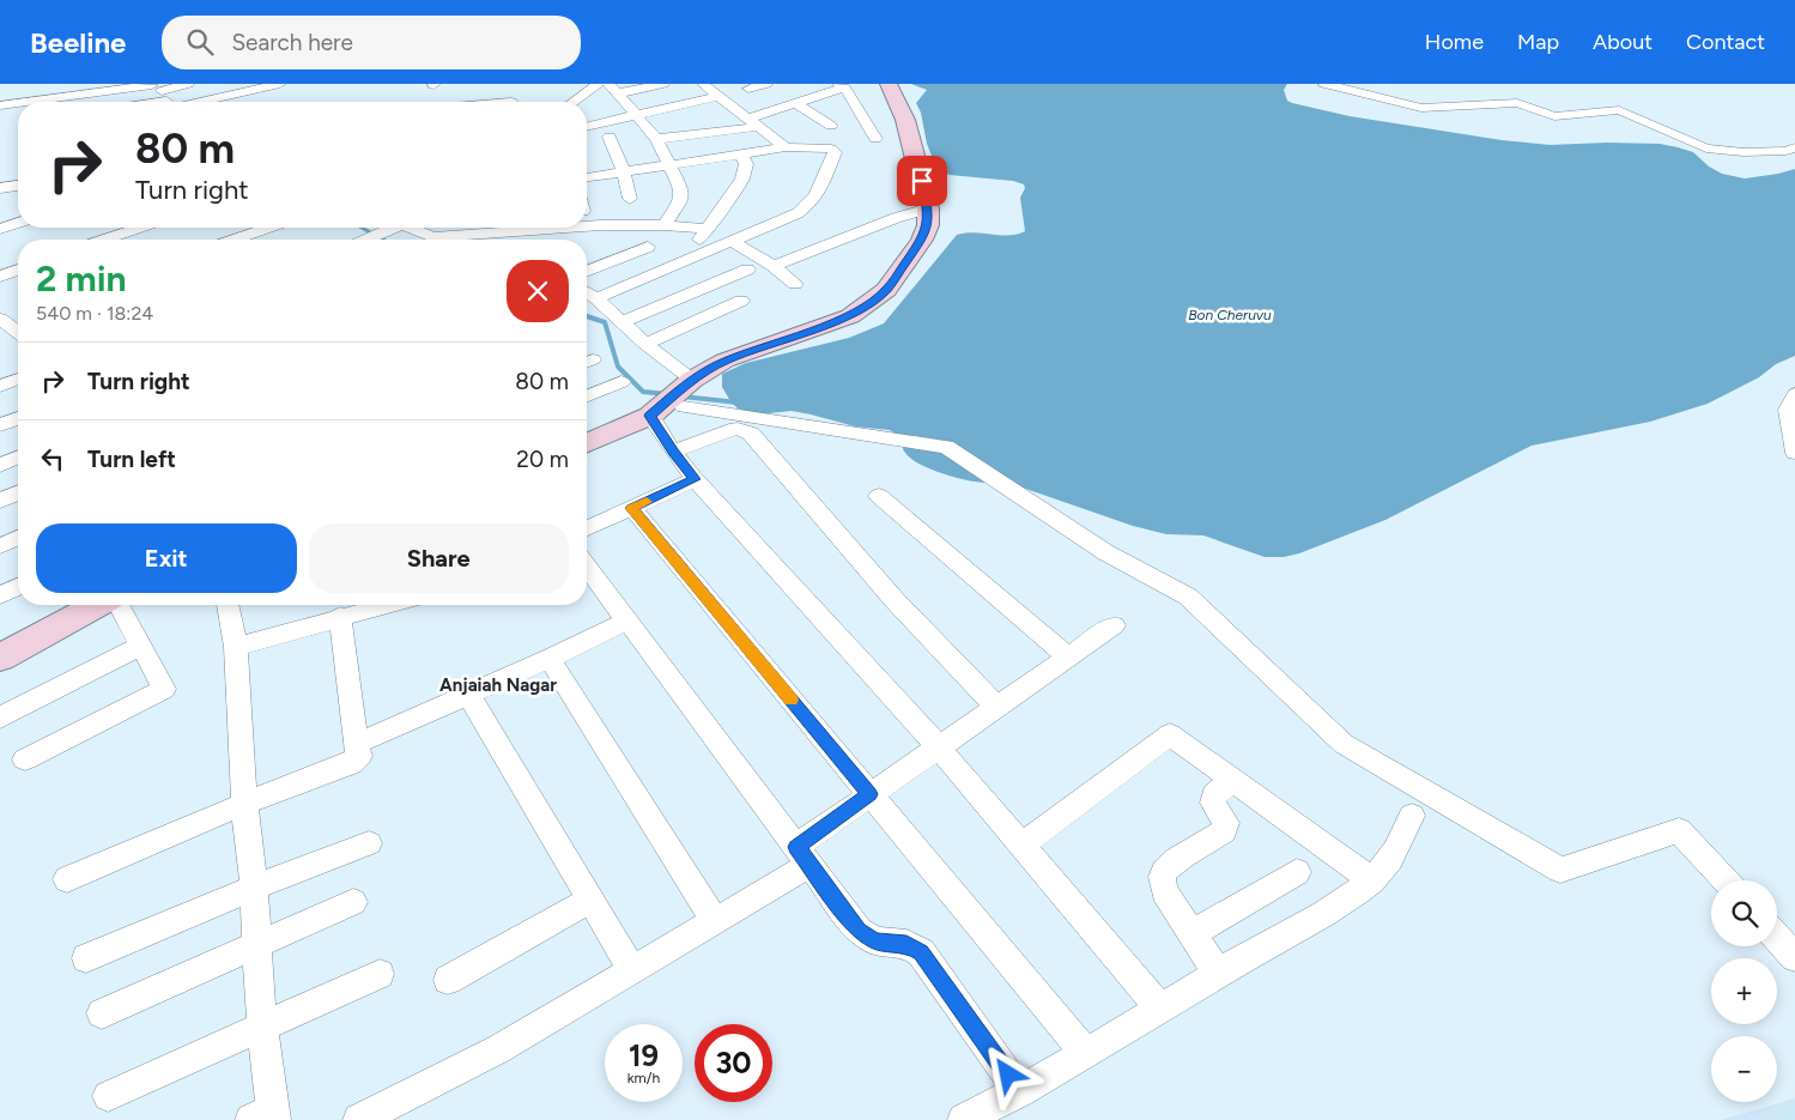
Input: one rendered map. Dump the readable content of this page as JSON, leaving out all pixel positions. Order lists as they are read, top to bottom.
{
  "districts": ["Anjaiah Nagar"],
  "water": ["Bon Cheruvu"],
  "page": {
    "header": "Beeline",
    "search": "Search here",
    "nav": [
      "Home",
      "Map",
      "About",
      "Contact"
    ],
    "turn": ["80 m", "Turn right"],
    "heading": ["2 min", "540 m · 18:24"],
    "list": [
      {
        "name": "Turn right",
        "value": "80 m"
      },
      {
        "name": "Turn left",
        "value": "20 m"
      }
    ],
    "buttons": ["Exit", "Share"],
    "map_buttons": ["+", "−"],
    "speed": "19 km/h",
    "limit": "30"
  }
}
